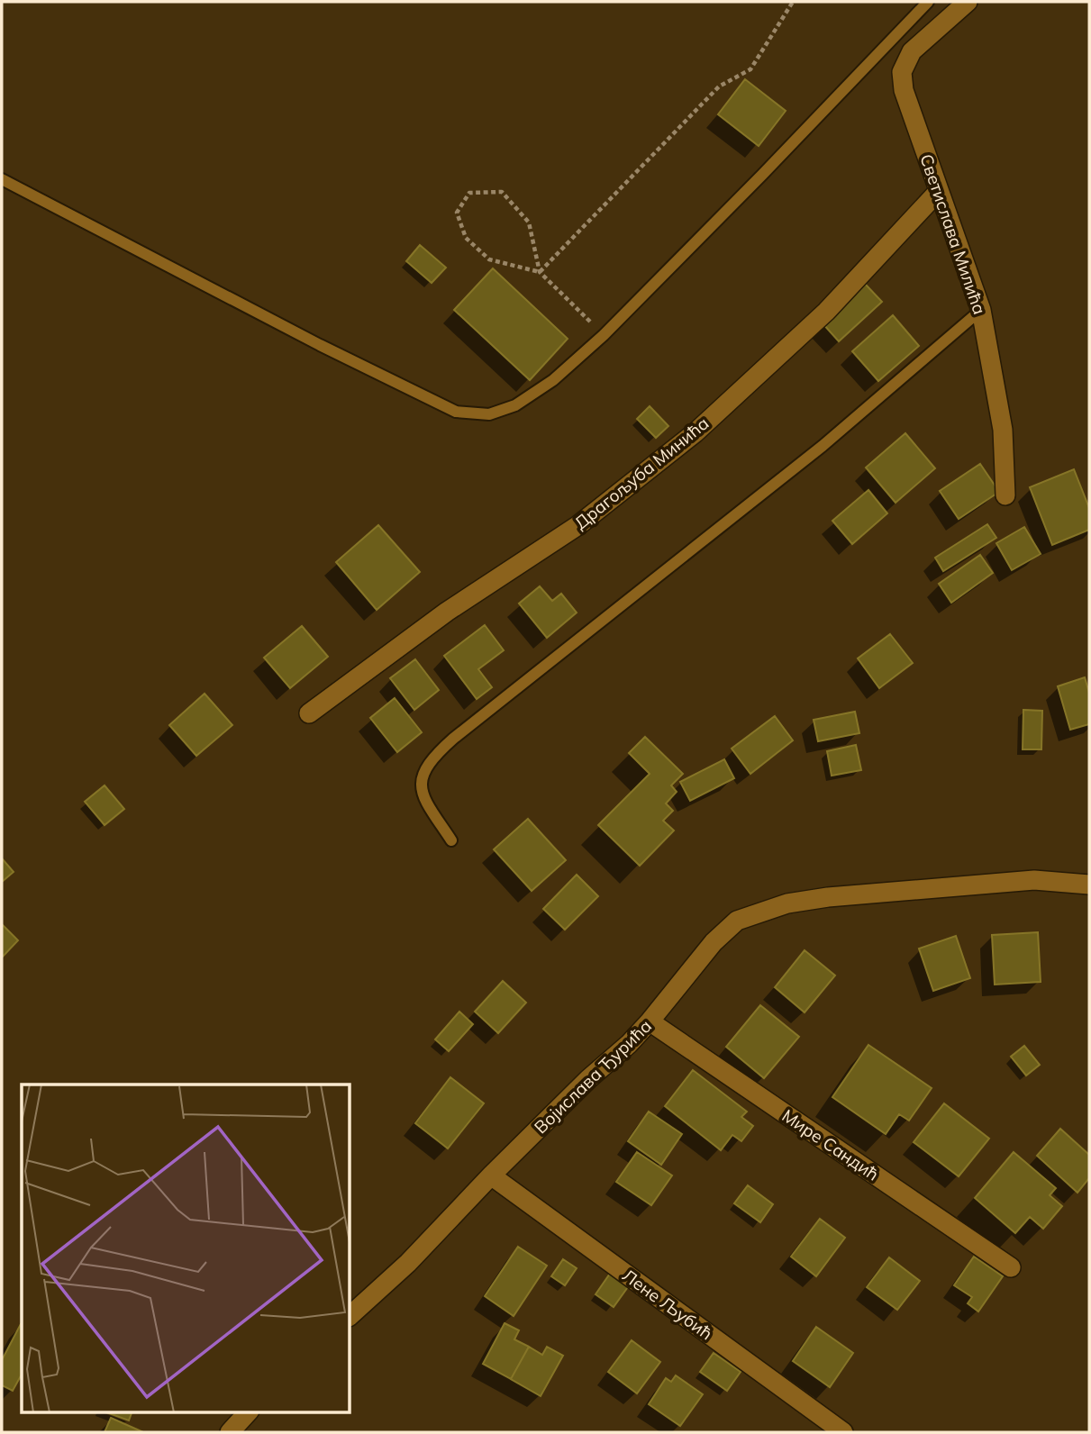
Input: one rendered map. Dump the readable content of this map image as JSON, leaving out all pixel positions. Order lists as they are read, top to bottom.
{
  "streets": {
    "street": [
      "Светислава Милића",
      "Драгољуба Минића",
      "Војислава Ђурића",
      "Мире Сандић",
      "Лене Љубић"
    ]
  },
  "crossings": [
    ["Светислава Милића", "Драгољуба Минића"],
    ["Војислава Ђурића", "Мире Сандић"],
    ["Војислава Ђурића", "Лене Љубић"]
  ]
}
